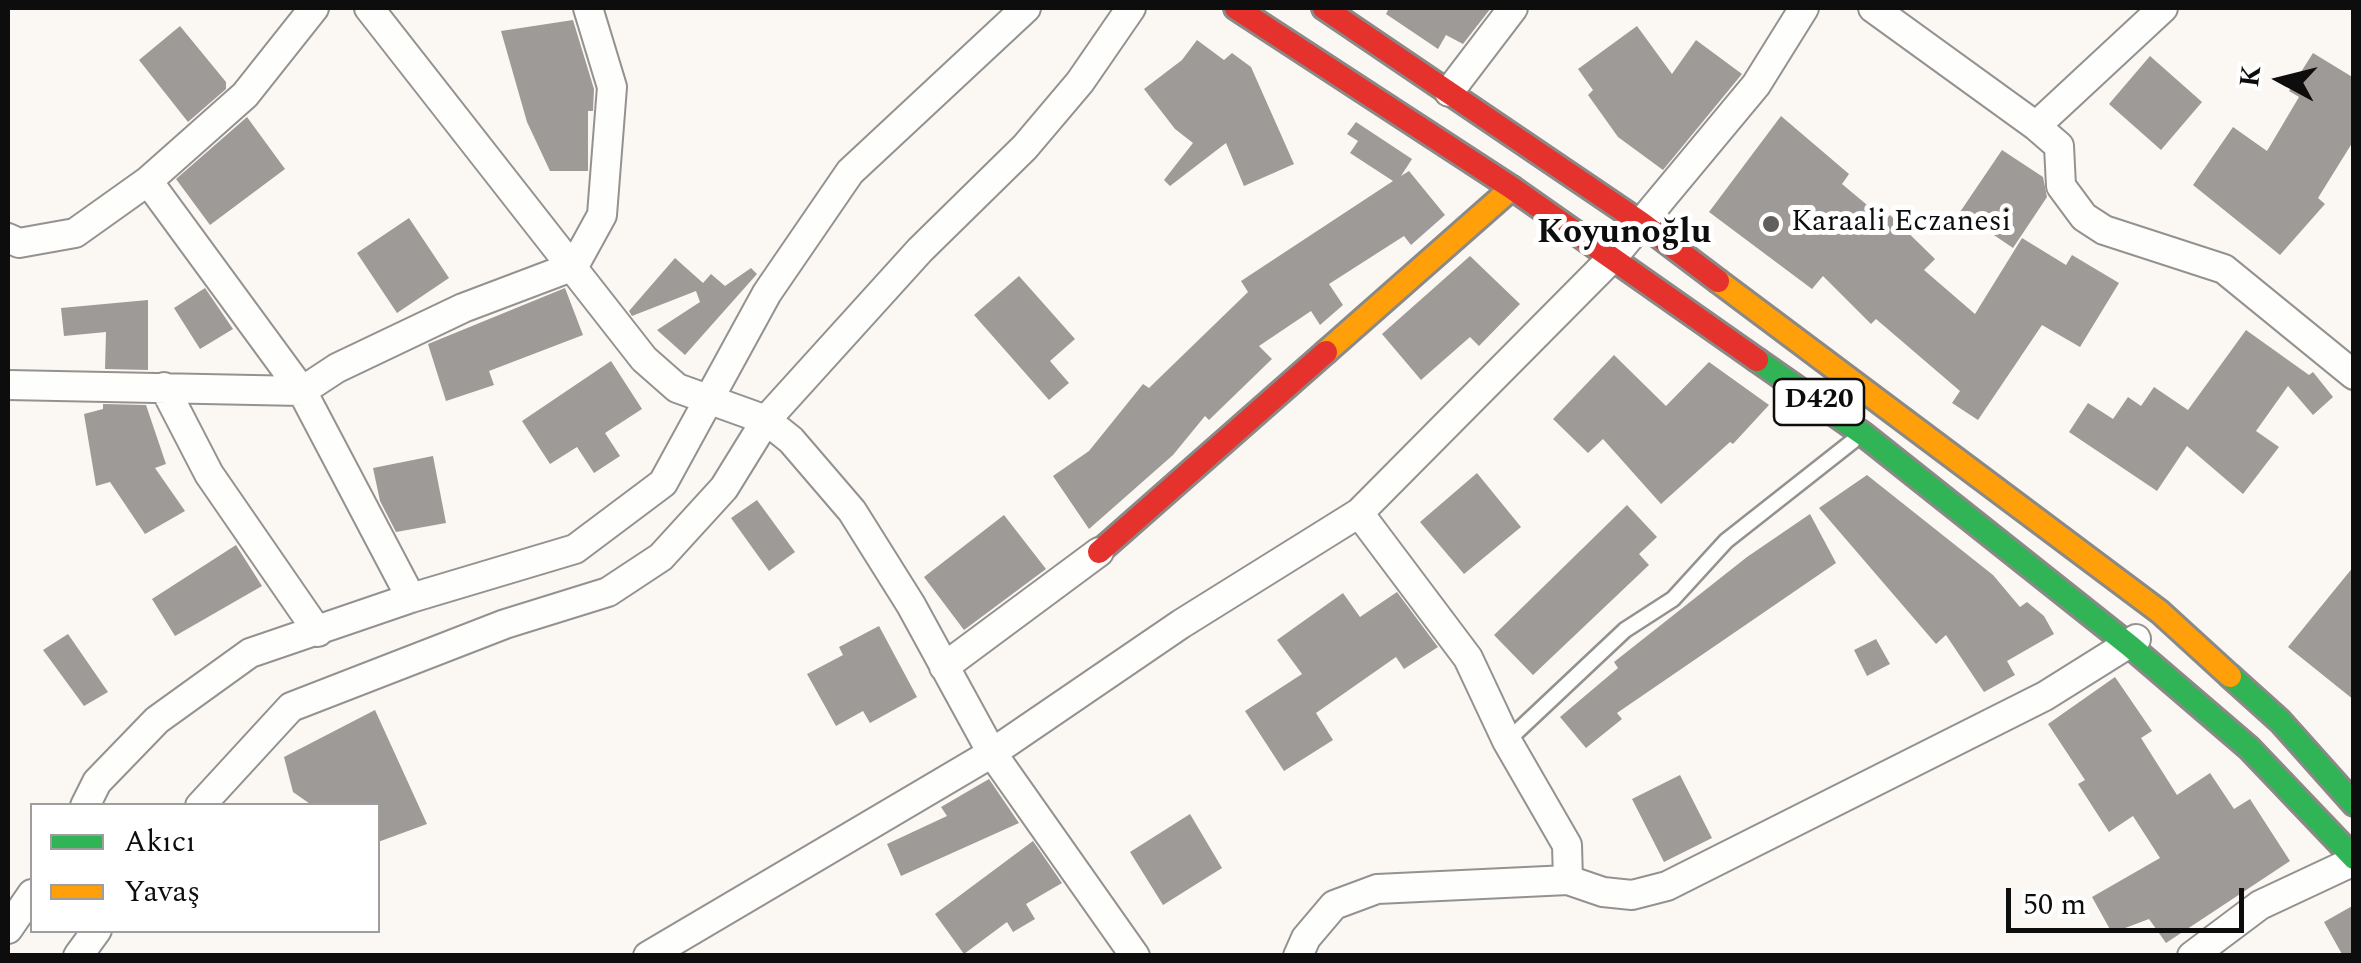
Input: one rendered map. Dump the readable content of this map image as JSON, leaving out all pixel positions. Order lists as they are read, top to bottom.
{
  "streets": {
    "main road": ["D420"]
  },
  "districts": ["Koyunoğlu"],
  "places": ["Karaali Eczanesi"],
  "legend": ["Akıcı", "Yavaş"],
  "scale_bar": "50 m",
  "north": "left"
}
